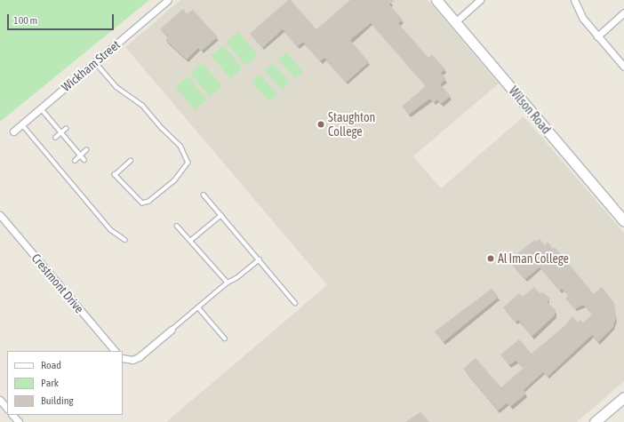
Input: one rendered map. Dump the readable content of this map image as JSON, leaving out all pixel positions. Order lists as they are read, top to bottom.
{
  "streets": {
    "street": ["Wickham Street", "Wilson Road", "Crestmont Drive"]
  },
  "places": ["Staughton College", "Al Iman College"],
  "legend": ["Road", "Park", "Building"],
  "scale_bar": "100 m"
}
